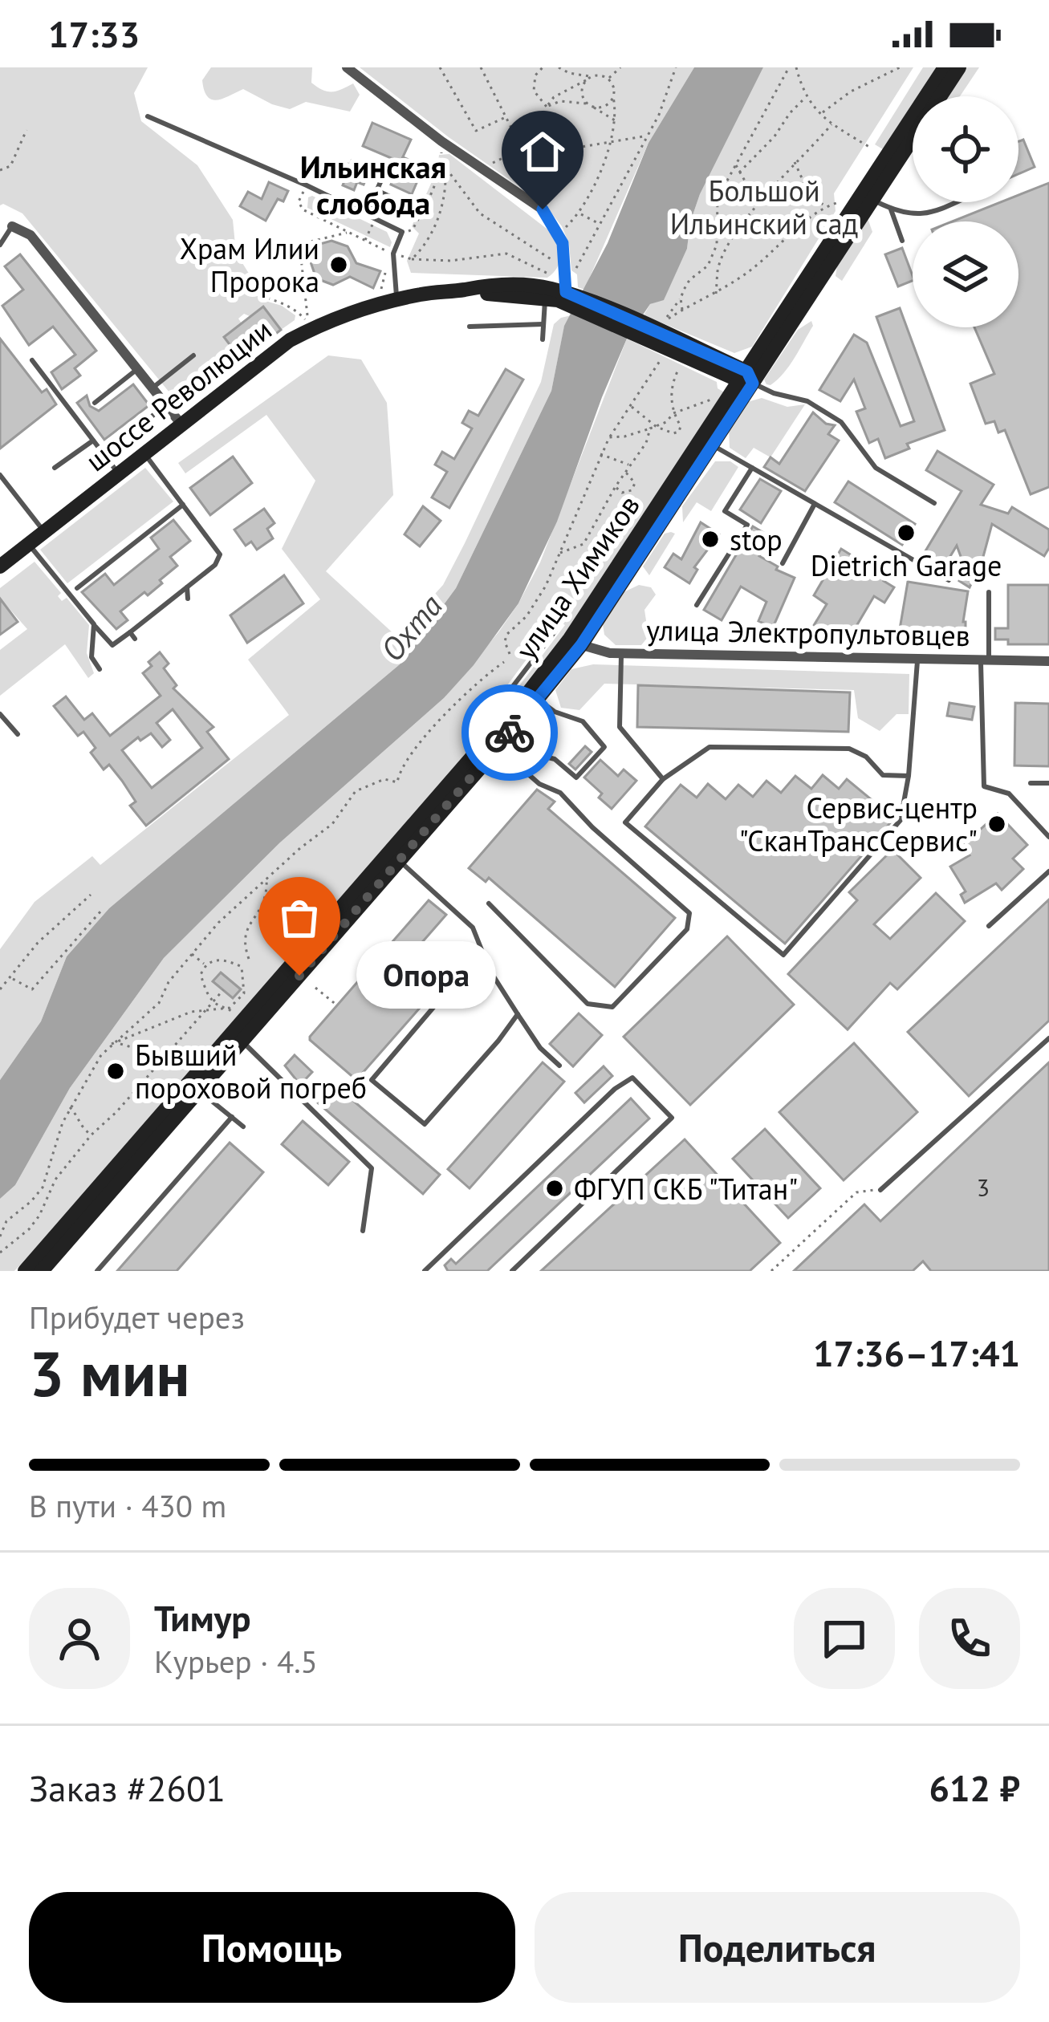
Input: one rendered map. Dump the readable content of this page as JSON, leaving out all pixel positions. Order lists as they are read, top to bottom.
{
  "streets": {
    "street": ["шоссе Революции", "улица Химиков", "улица Электропультовцев"]
  },
  "crossings": [
    ["улица Химиков", "улица Электропультовцев"]
  ],
  "districts": ["Ильинская слобода"],
  "water": ["Охта"],
  "parks": ["Большой Ильинский сад"],
  "places": [
    "Храм Илии Пророка",
    "Dietrich Garage",
    "stop",
    "Сервис-центр \"СканТрансСервис\"",
    "Опора",
    "Бывший пороховой погреб",
    "ФГУП СКБ \"Титан\""
  ],
  "house_numbers": ["3"],
  "page": {
    "status": "17:33",
    "bubble": "Опора",
    "heading": ["3 мин", "Прибудет через", "17:36–17:41"],
    "panel": [
      "Тимур",
      "Курьер · 4.5",
      "Заказ #2601",
      "612 ₽"
    ],
    "bar": "В пути · 430 m",
    "buttons": ["Помощь", "Поделиться"]
  }
}
